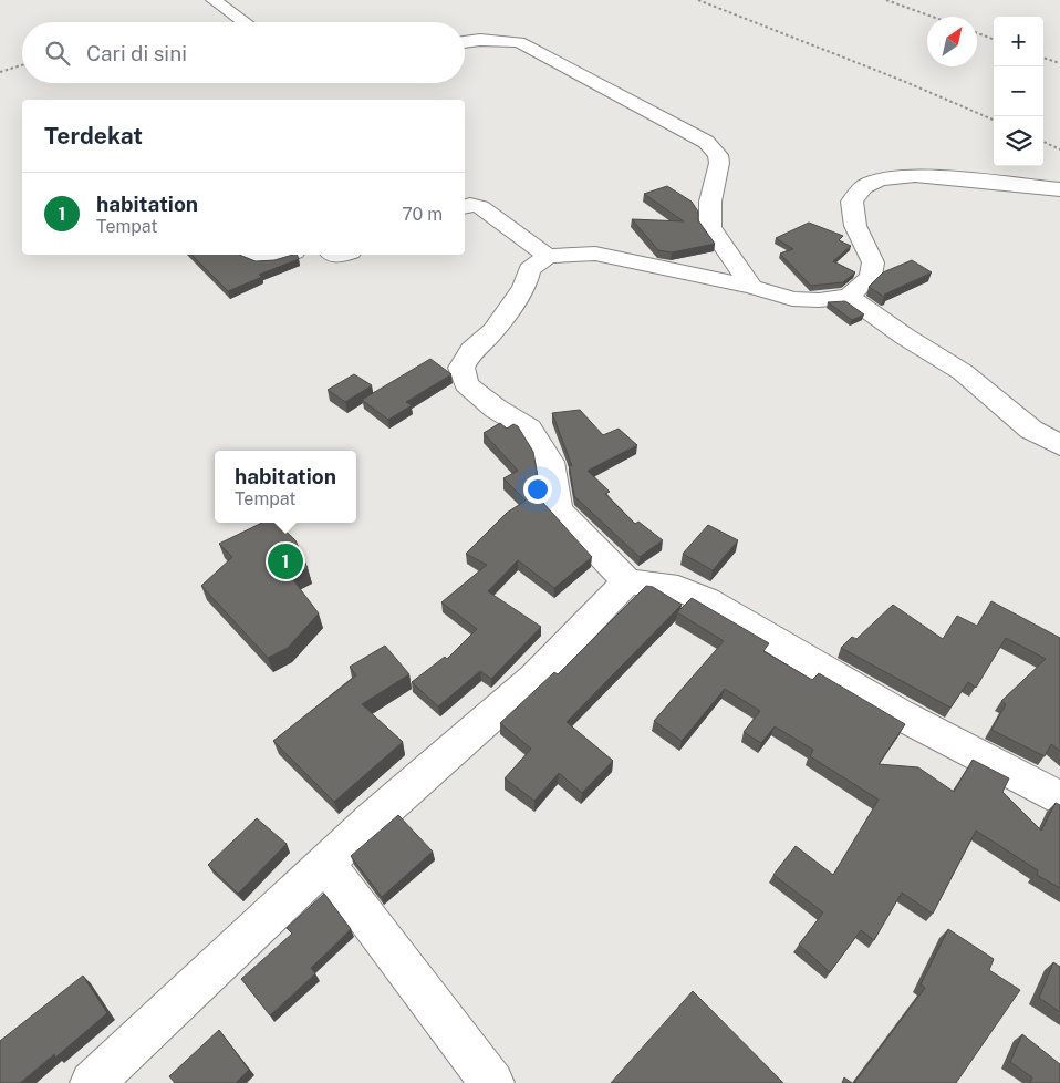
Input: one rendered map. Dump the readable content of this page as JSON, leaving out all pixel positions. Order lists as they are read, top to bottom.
{
  "north": "top right",
  "page": {
    "map_buttons": ["+", "−"],
    "search": "Cari di sini",
    "heading": "Terdekat",
    "list": [
      {
        "mark": "1",
        "name": "habitation",
        "note": "Tempat",
        "value": "70 m"
      }
    ],
    "popup": ["habitation", "Tempat"],
    "pins": "1"
  }
}
